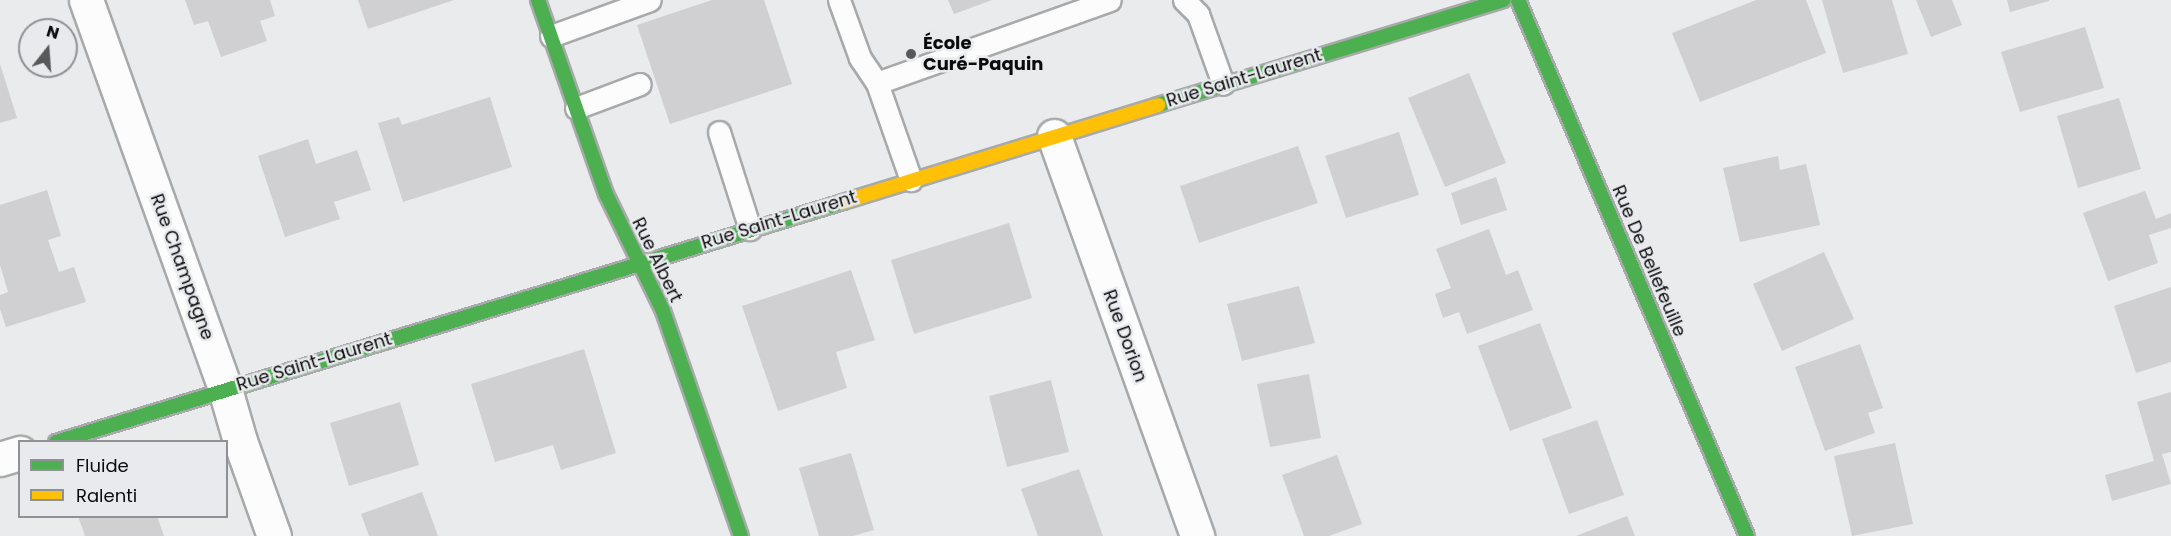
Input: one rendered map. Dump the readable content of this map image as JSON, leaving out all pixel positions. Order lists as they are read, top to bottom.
{
  "streets": {
    "street": [
      "Rue Saint-Laurent",
      "Rue Albert",
      "Rue De Bellefeuille",
      "Rue Champagne",
      "Rue Dorion"
    ]
  },
  "crossings": [
    ["Rue Saint-Laurent", "Rue Albert"],
    ["Rue Saint-Laurent", "Rue Champagne"],
    ["Rue Saint-Laurent", "Rue Dorion"]
  ],
  "places": ["École Curé-Paquin"],
  "legend": ["Fluide", "Ralenti"],
  "north": "top"
}
